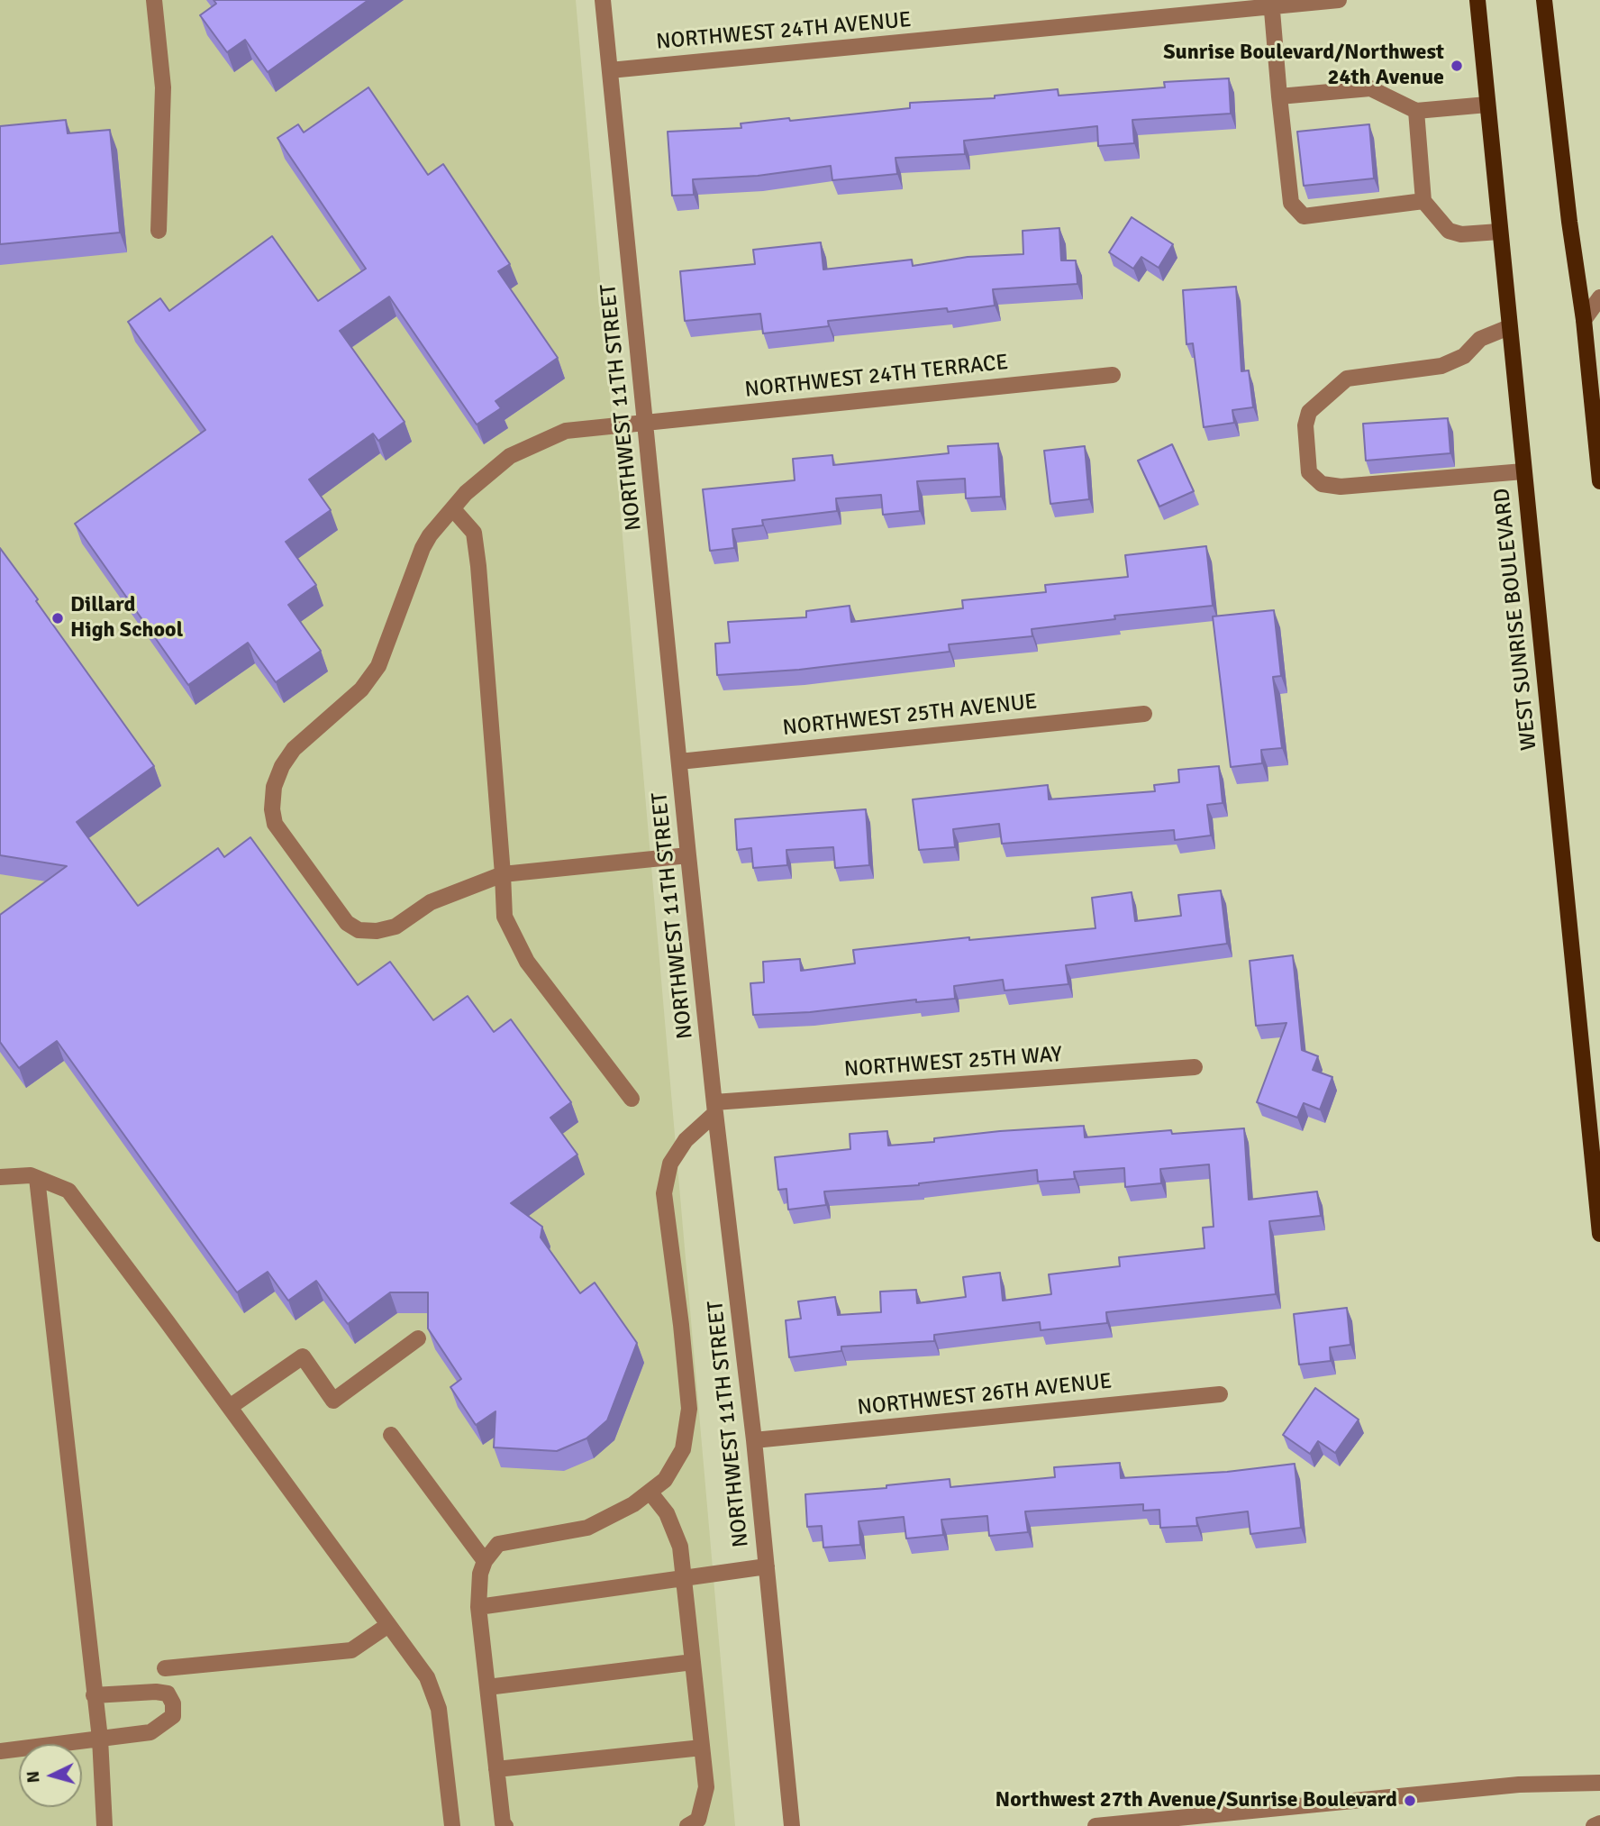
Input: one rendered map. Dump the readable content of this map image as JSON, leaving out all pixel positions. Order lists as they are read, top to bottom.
{
  "streets": {
    "main road": ["WEST SUNRISE BOULEVARD"],
    "street": [
      "NORTHWEST 24TH AVENUE",
      "NORTHWEST 24TH TERRACE",
      "NORTHWEST 11TH STREET",
      "NORTHWEST 25TH AVENUE",
      "NORTHWEST 25TH WAY",
      "NORTHWEST 26TH AVENUE"
    ]
  },
  "crossings": [
    ["NORTHWEST 24TH AVENUE", "NORTHWEST 11TH STREET"],
    ["NORTHWEST 24TH TERRACE", "NORTHWEST 11TH STREET"],
    ["NORTHWEST 11TH STREET", "NORTHWEST 25TH AVENUE"],
    ["NORTHWEST 11TH STREET", "NORTHWEST 25TH WAY"],
    ["NORTHWEST 11TH STREET", "NORTHWEST 26TH AVENUE"]
  ],
  "places": ["Sunrise Boulevard/Northwest 24th Avenue", "Dillard High School", "Northwest 27th Avenue/Sunrise Boulevard"],
  "north": "left"
}
